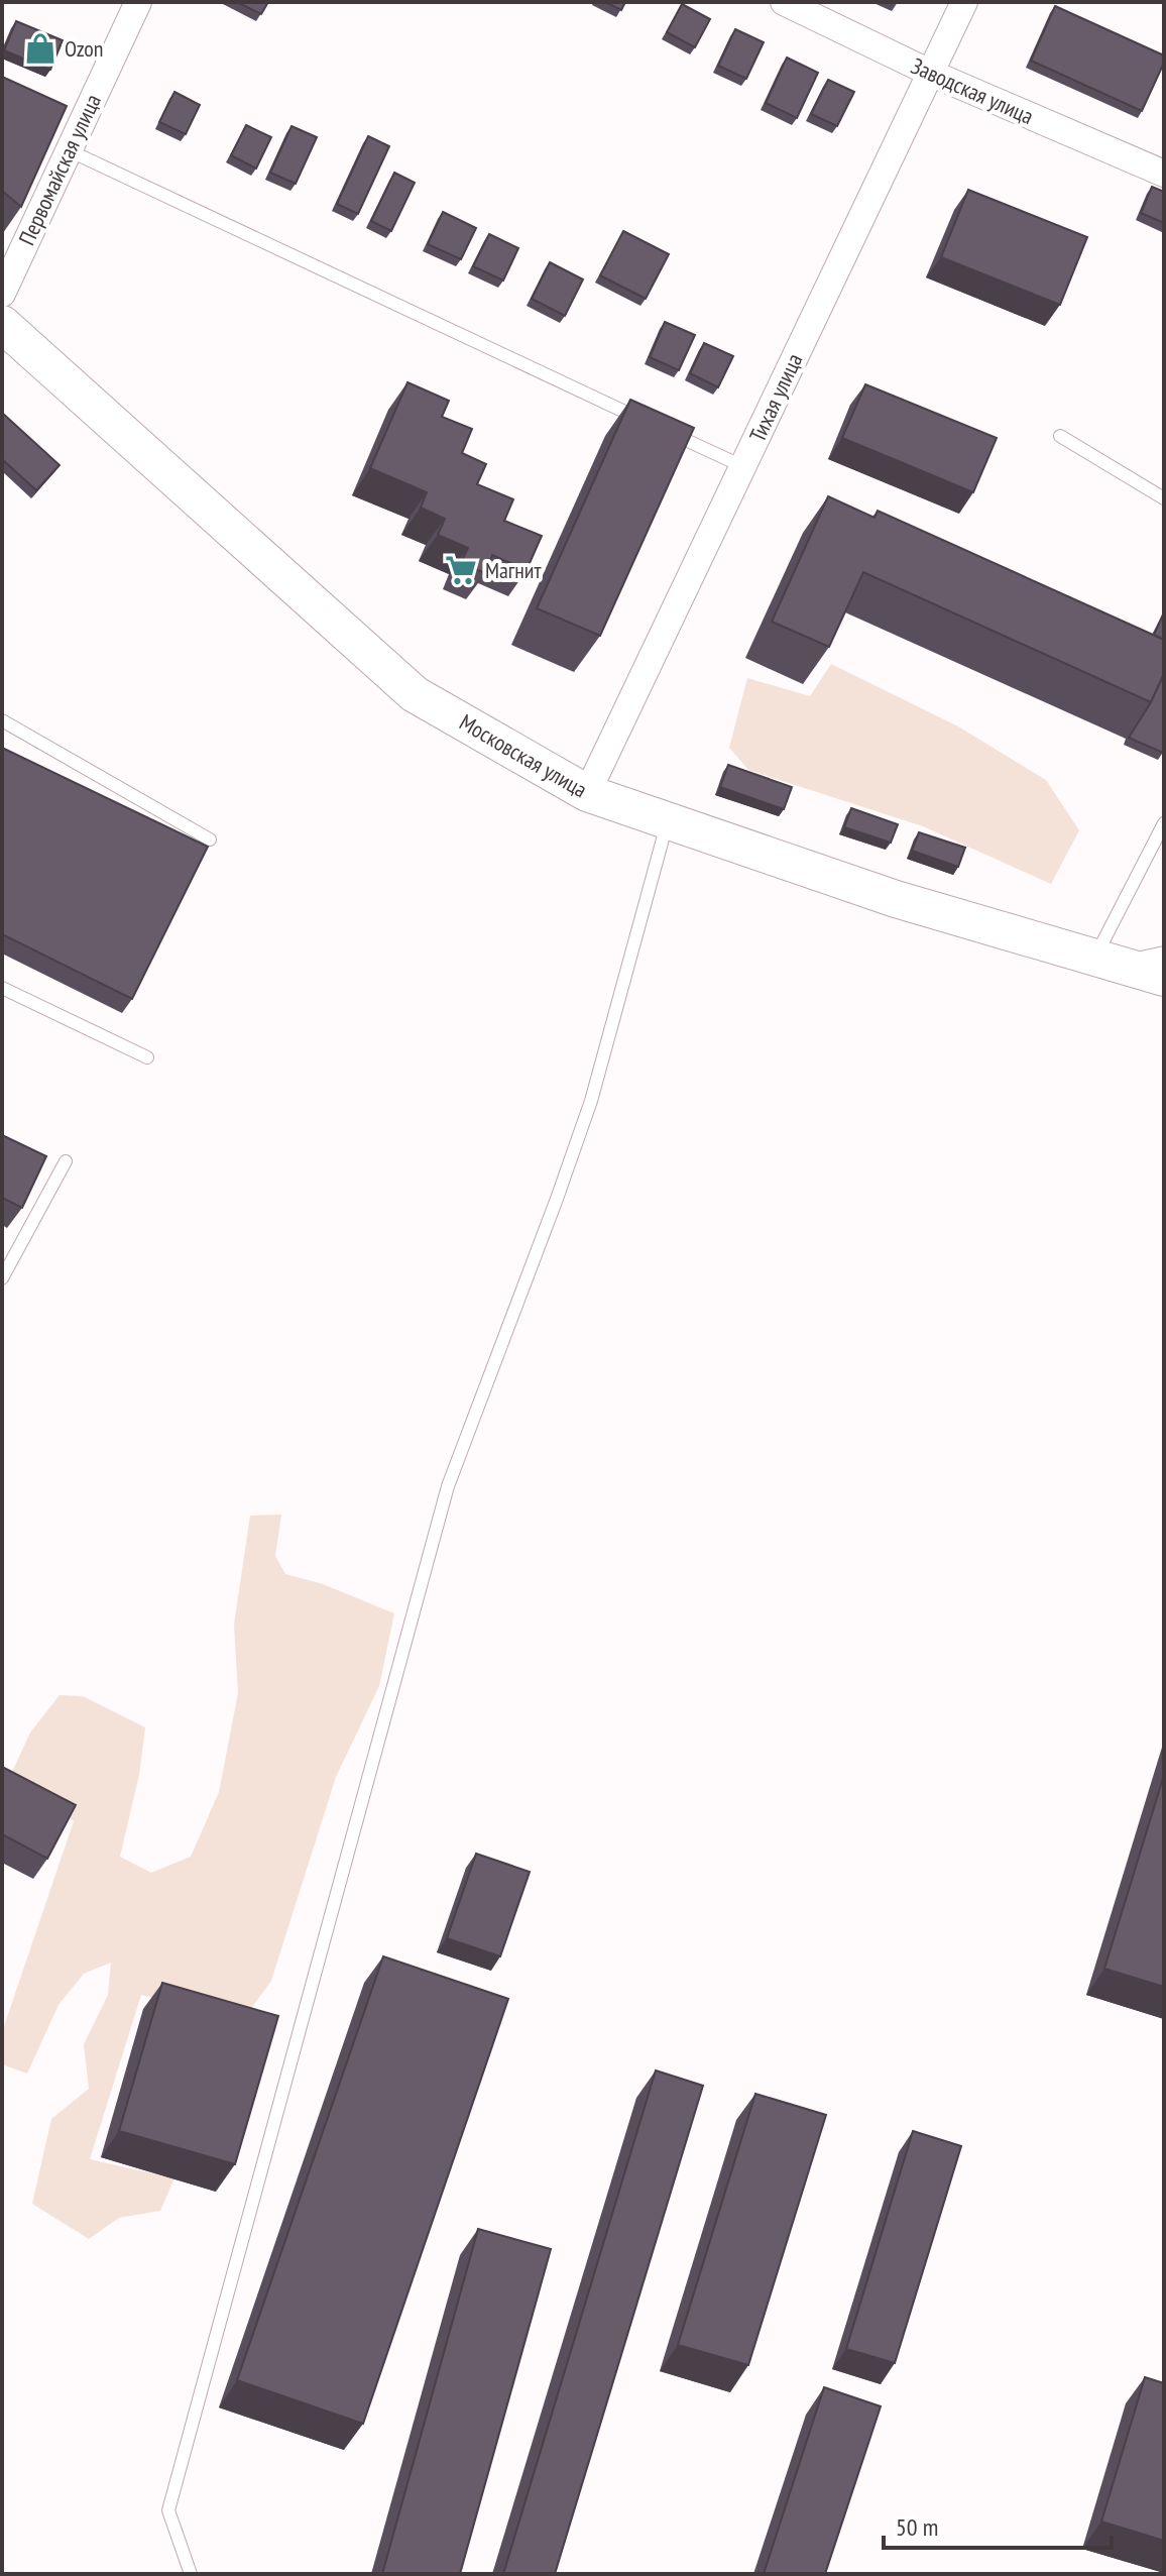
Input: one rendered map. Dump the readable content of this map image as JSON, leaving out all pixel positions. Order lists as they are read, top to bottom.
{
  "streets": {
    "street": [
      "Заводская улица",
      "Первомайская улица",
      "Тихая улица",
      "Московская улица"
    ]
  },
  "crossings": [
    ["Заводская улица", "Тихая улица"],
    ["Тихая улица", "Московская улица"]
  ],
  "places": {
    "shop": ["Ozon"],
    "supermarket": ["Магнит"]
  },
  "scale_bar": "50 m"
}
